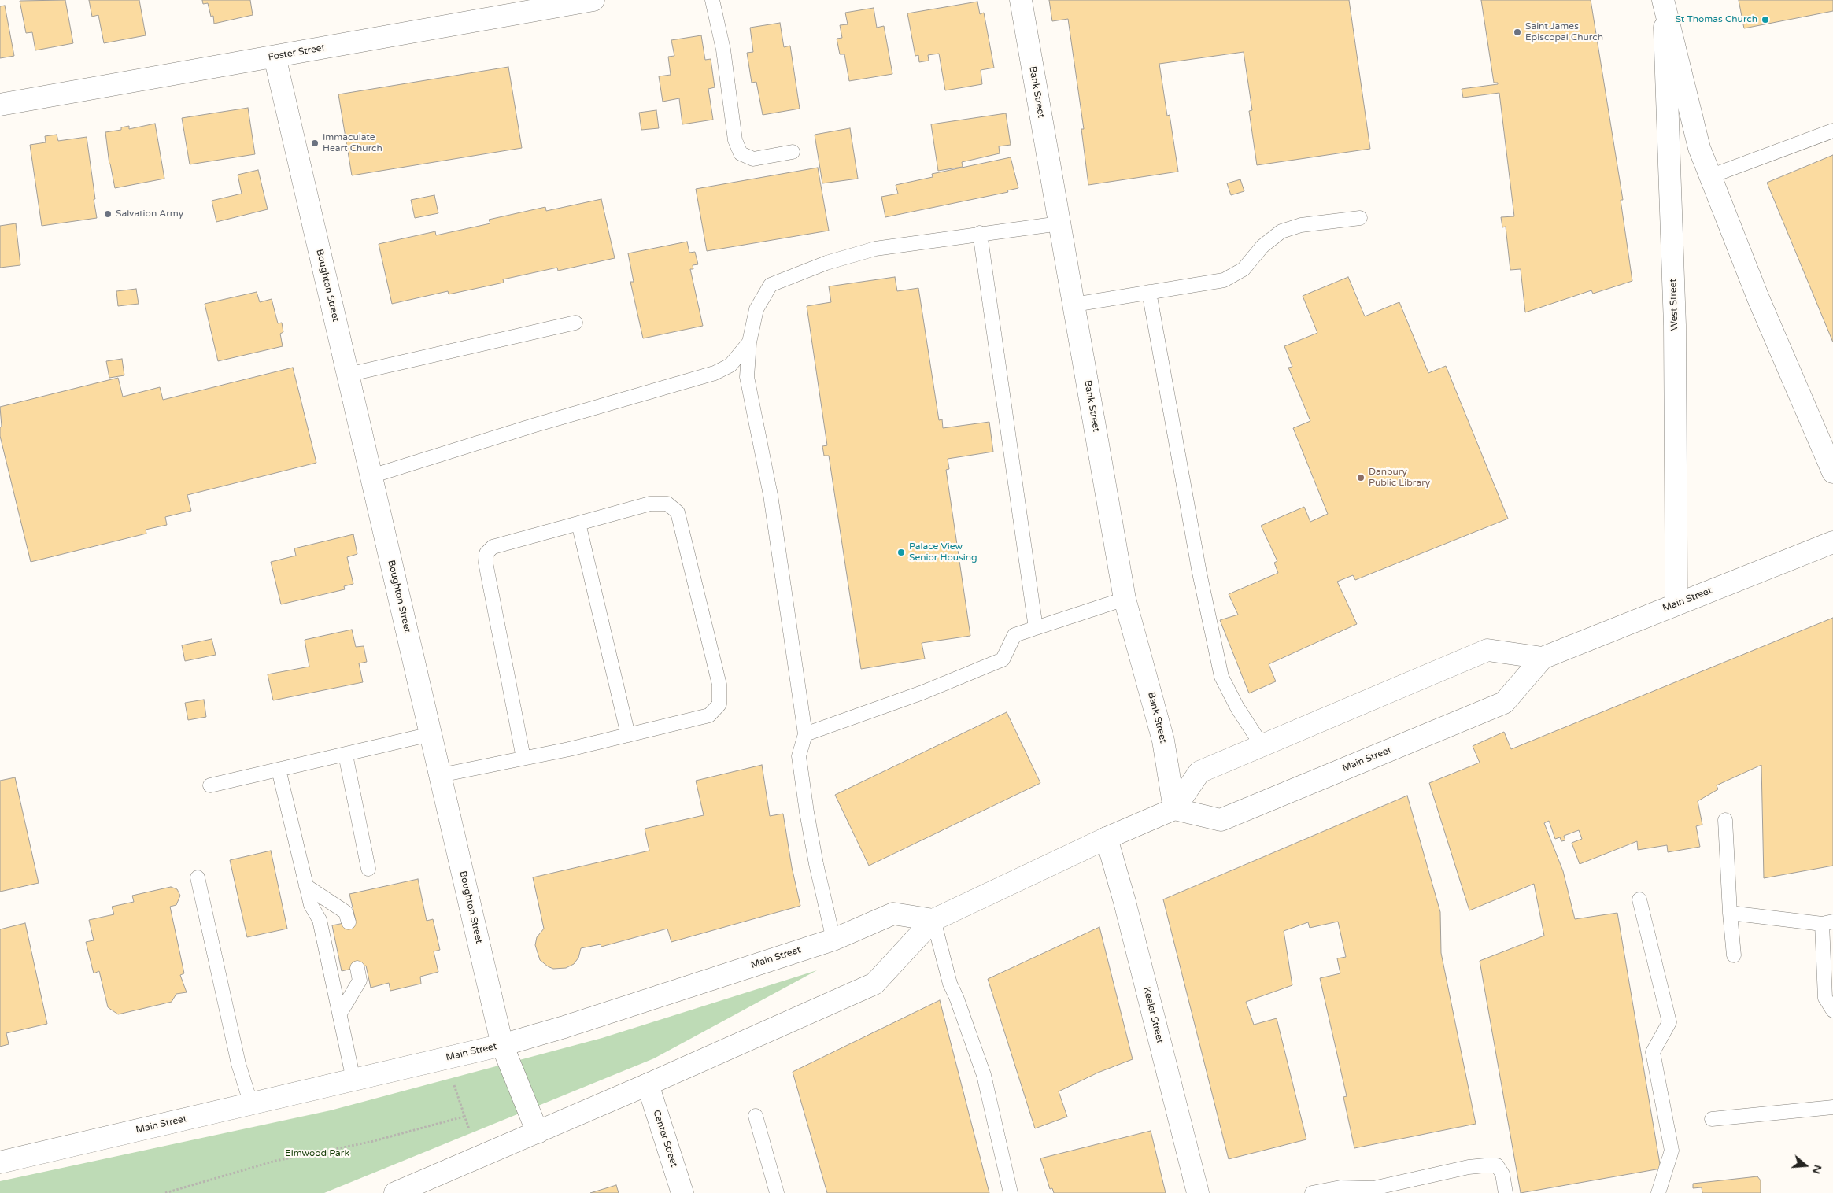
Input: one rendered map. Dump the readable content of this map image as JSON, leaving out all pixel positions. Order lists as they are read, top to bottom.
{
  "streets": {
    "street": [
      "Foster Street",
      "Bank Street",
      "Boughton Street",
      "West Street",
      "Main Street",
      "Keeler Street",
      "Center Street"
    ]
  },
  "crossings": [
    ["Foster Street", "Boughton Street"],
    ["Bank Street", "Main Street"],
    ["Boughton Street", "Main Street"],
    ["West Street", "Main Street"]
  ],
  "parks": ["Elmwood Park"],
  "places": [
    "St Thomas Church",
    "Saint James Episcopal Church",
    "Immaculate Heart Church",
    "Salvation Army",
    "Danbury Public Library",
    "Palace View Senior Housing"
  ],
  "north": "right"
}
